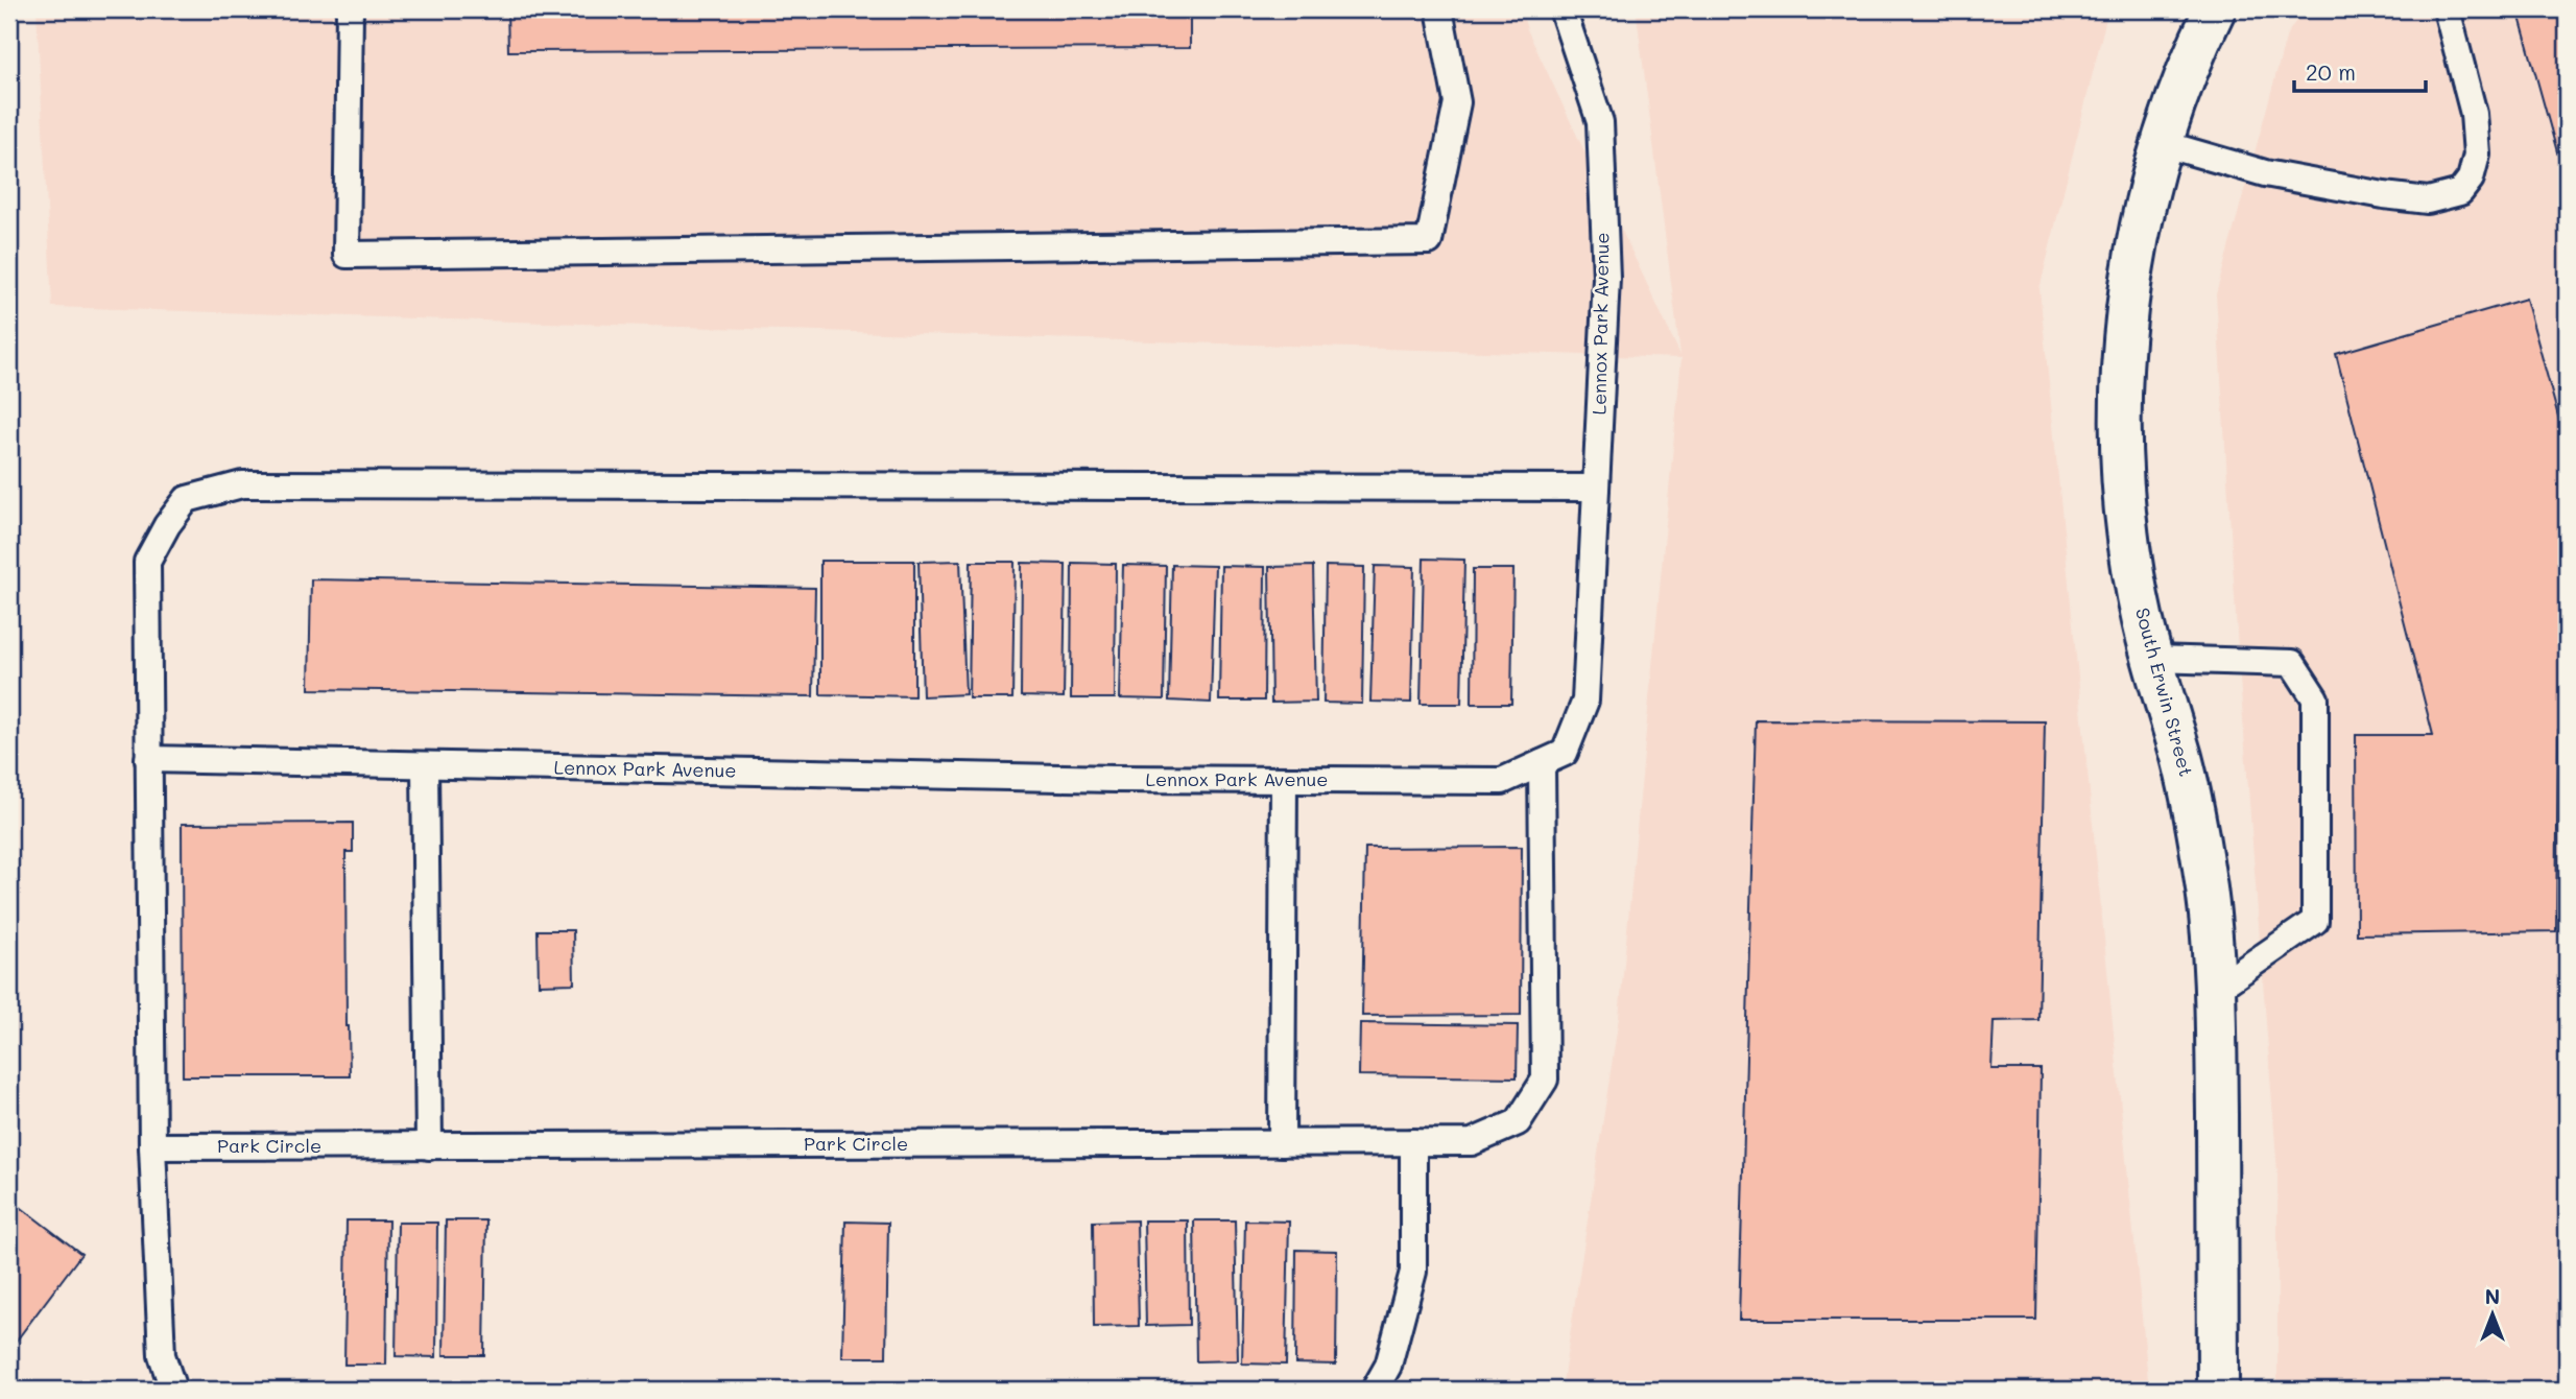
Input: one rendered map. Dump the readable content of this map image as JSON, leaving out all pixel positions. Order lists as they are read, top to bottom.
{
  "streets": {
    "street": ["South Erwin Street"],
    "lane": ["Lennox Park Avenue", "Park Circle"]
  },
  "crossings": [
    ["Lennox Park Avenue", "Park Circle"]
  ],
  "scale_bar": "20 m",
  "north": "top"
}
